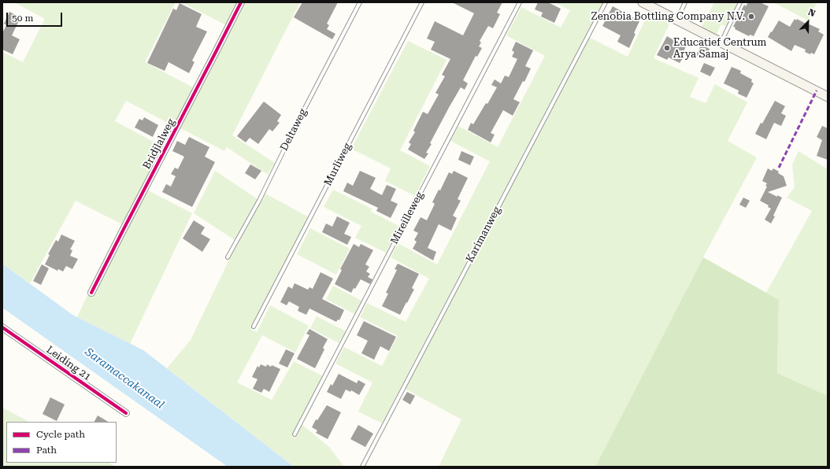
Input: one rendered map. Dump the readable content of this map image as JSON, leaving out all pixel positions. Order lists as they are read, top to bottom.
{
  "streets": {
    "street": ["Bridjlalweg", "Leiding 21"],
    "lane": [
      "Deltaweg",
      "Murliweg",
      "Mireilleweg",
      "Karimanweg"
    ]
  },
  "water": ["Saramaccakanaal"],
  "places": ["Zenobia Bottling Company N.V.", "Educatief Centrum Arya Samaj"],
  "legend": ["Cycle path", "Path"],
  "scale_bar": "50 m",
  "north": "top right"
}
